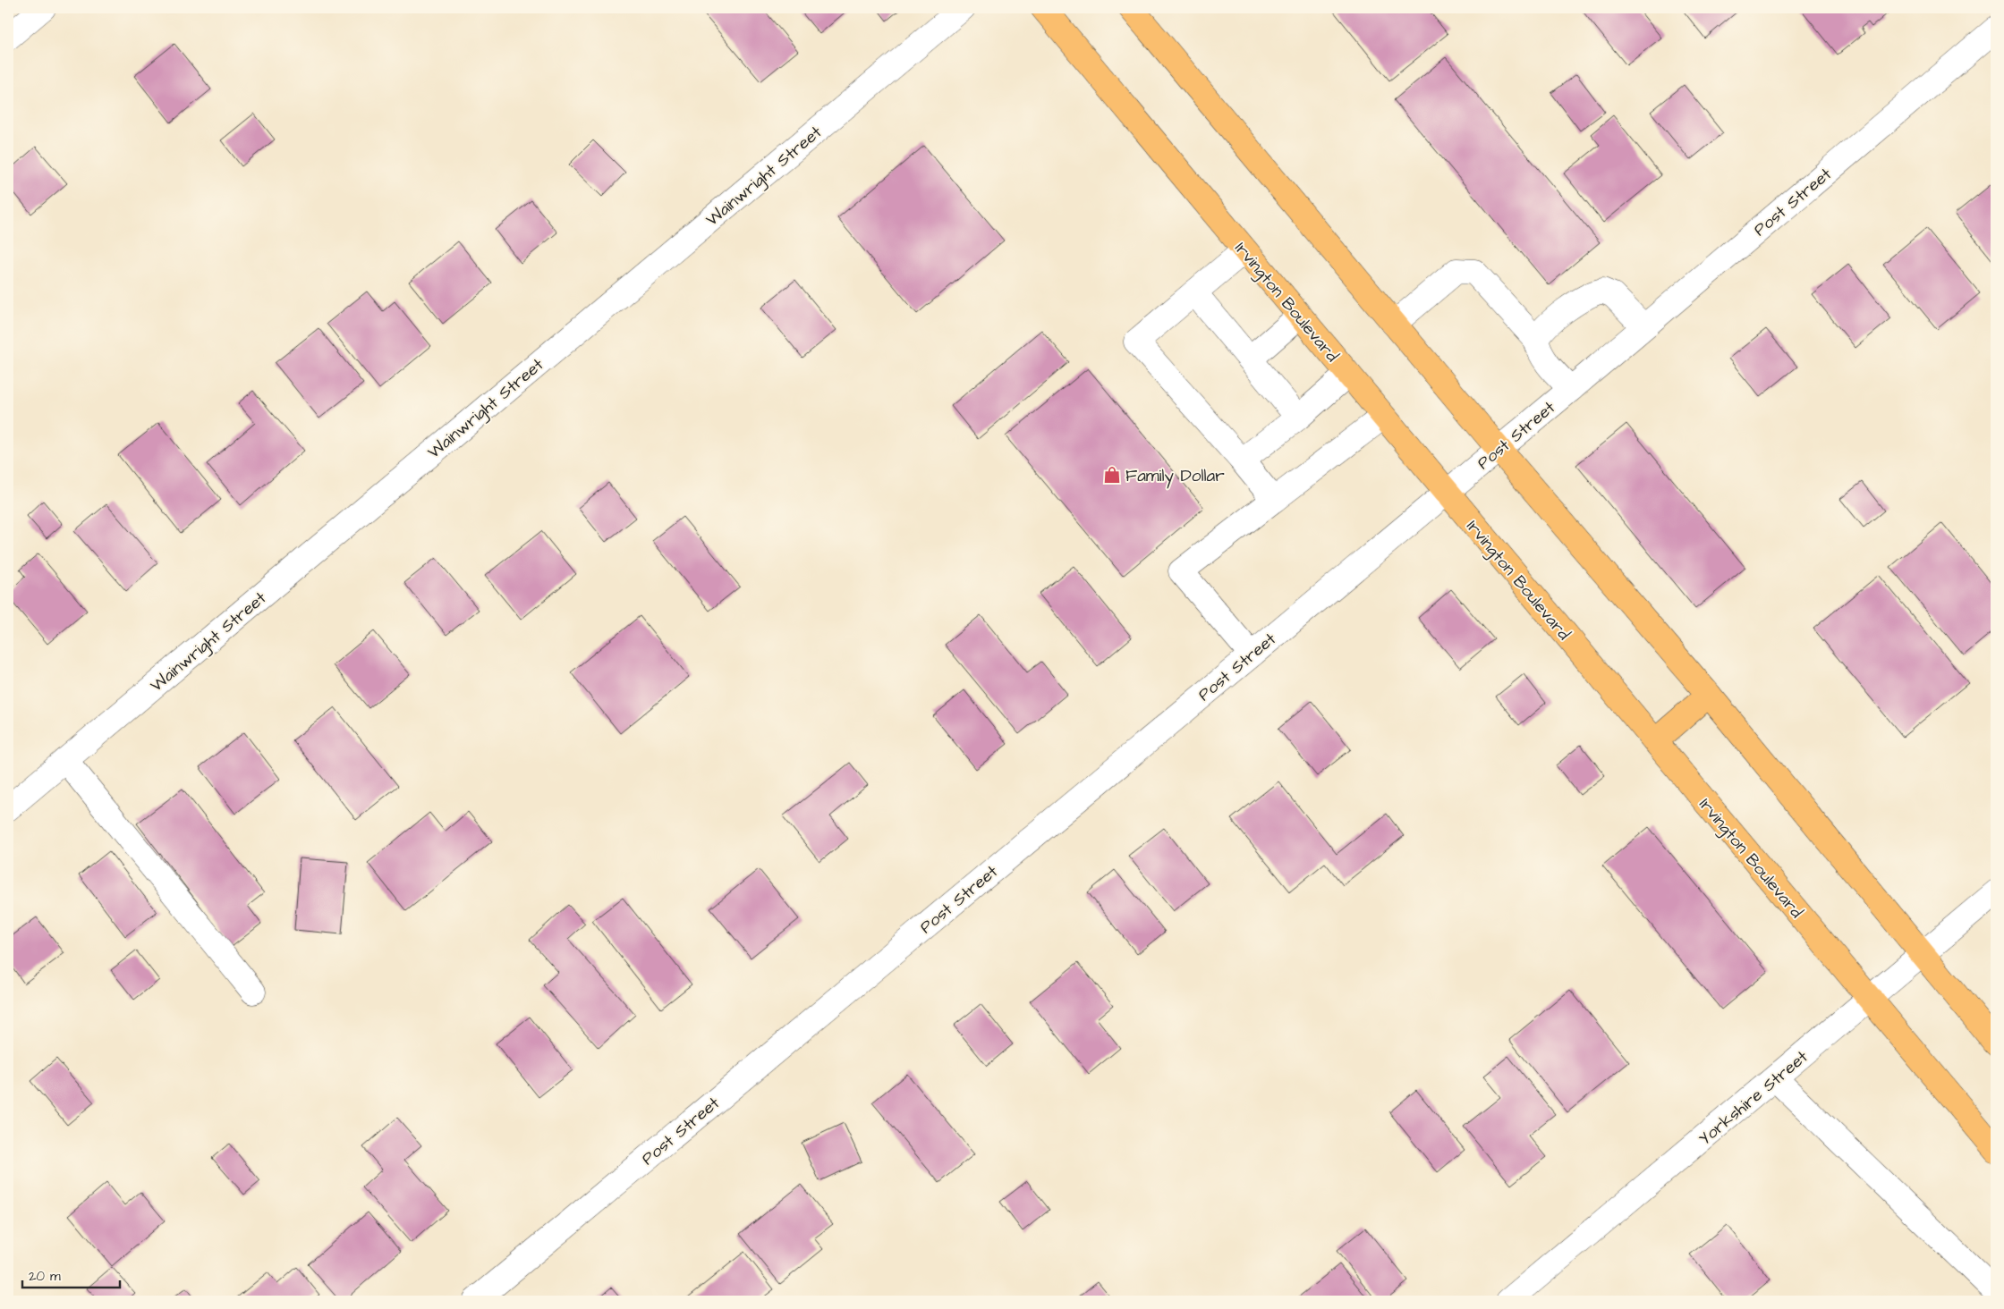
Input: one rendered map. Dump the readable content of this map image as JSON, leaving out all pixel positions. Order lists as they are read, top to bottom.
{
  "streets": {
    "main road": ["Irvington Boulevard"],
    "street": ["Wainwright Street", "Post Street", "Yorkshire Street"]
  },
  "crossings": [
    ["Post Street", "Irvington Boulevard"],
    ["Irvington Boulevard", "Yorkshire Street"]
  ],
  "places": {
    "shop": ["Family Dollar"]
  },
  "scale_bar": "20 m"
}
